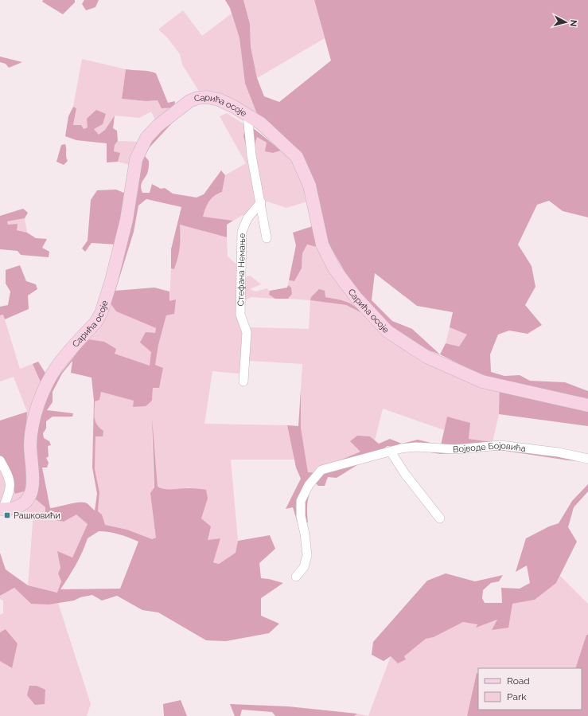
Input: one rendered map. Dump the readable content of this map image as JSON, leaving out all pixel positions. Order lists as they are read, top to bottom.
{
  "streets": {
    "street": ["Сарића осоје", "Стефана Немање", "Војводе Бојовића"]
  },
  "places": {
    "transit": ["Рашковићи"]
  },
  "legend": ["Road", "Park"],
  "north": "right"
}
